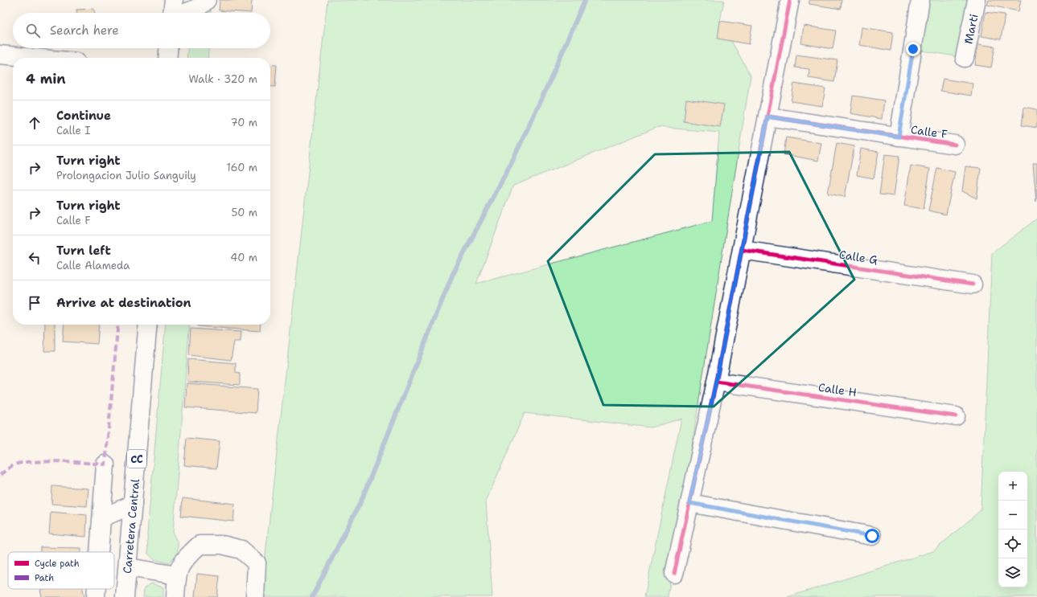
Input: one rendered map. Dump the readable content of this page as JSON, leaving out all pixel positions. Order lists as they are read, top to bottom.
{
  "streets": {
    "main road": [
      "Marti",
      "Calle F",
      "Calle G",
      "Calle H",
      "CC",
      "Carretera Central"
    ]
  },
  "legend": ["Cycle path", "Path"],
  "page": {
    "search": "Search here",
    "heading": ["4 min", "Walk · 320 m"],
    "list": [
      ["Continue", "Calle I", "70 m"],
      ["Turn right", "Prolongacion Julio Sanguily", "160 m"],
      ["Turn right", "Calle F", "50 m"],
      ["Turn left", "Calle Alameda", "40 m"],
      "Arrive at destination"
    ],
    "map_buttons": ["+", "−"]
  }
}
